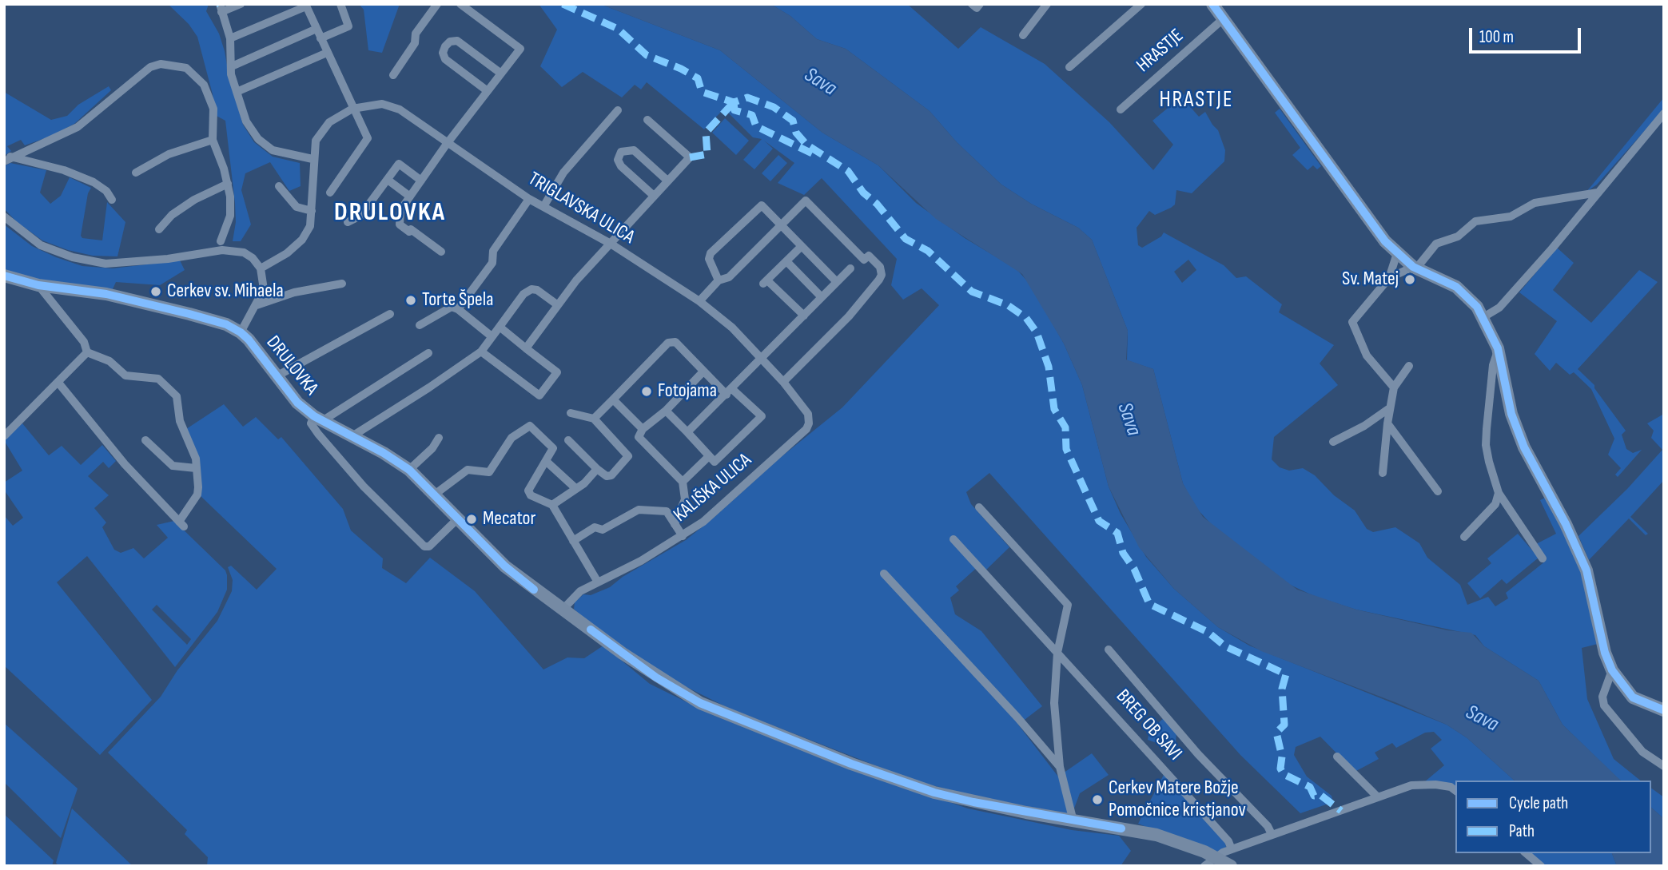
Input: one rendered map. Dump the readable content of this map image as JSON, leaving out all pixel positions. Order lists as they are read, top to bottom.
{
  "streets": {
    "street": [
      "HRASTJE",
      "TRIGLAVSKA ULICA",
      "DRULOVKA",
      "KALIŠKA ULICA",
      "BREG OB SAVI"
    ]
  },
  "crossings": [
    ["TRIGLAVSKA ULICA", "KALIŠKA ULICA"],
    ["DRULOVKA", "KALIŠKA ULICA"]
  ],
  "districts": ["HRASTJE", "DRULOVKA"],
  "water": ["Sava"],
  "places": [
    "Sv. Matej",
    "Cerkev sv. Mihaela",
    "Torte Špela",
    "Fotojama",
    "Mecator",
    "Cerkev Matere Božje Pomočnice kristjanov"
  ],
  "legend": ["Cycle path", "Path"],
  "scale_bar": "100 m"
}
